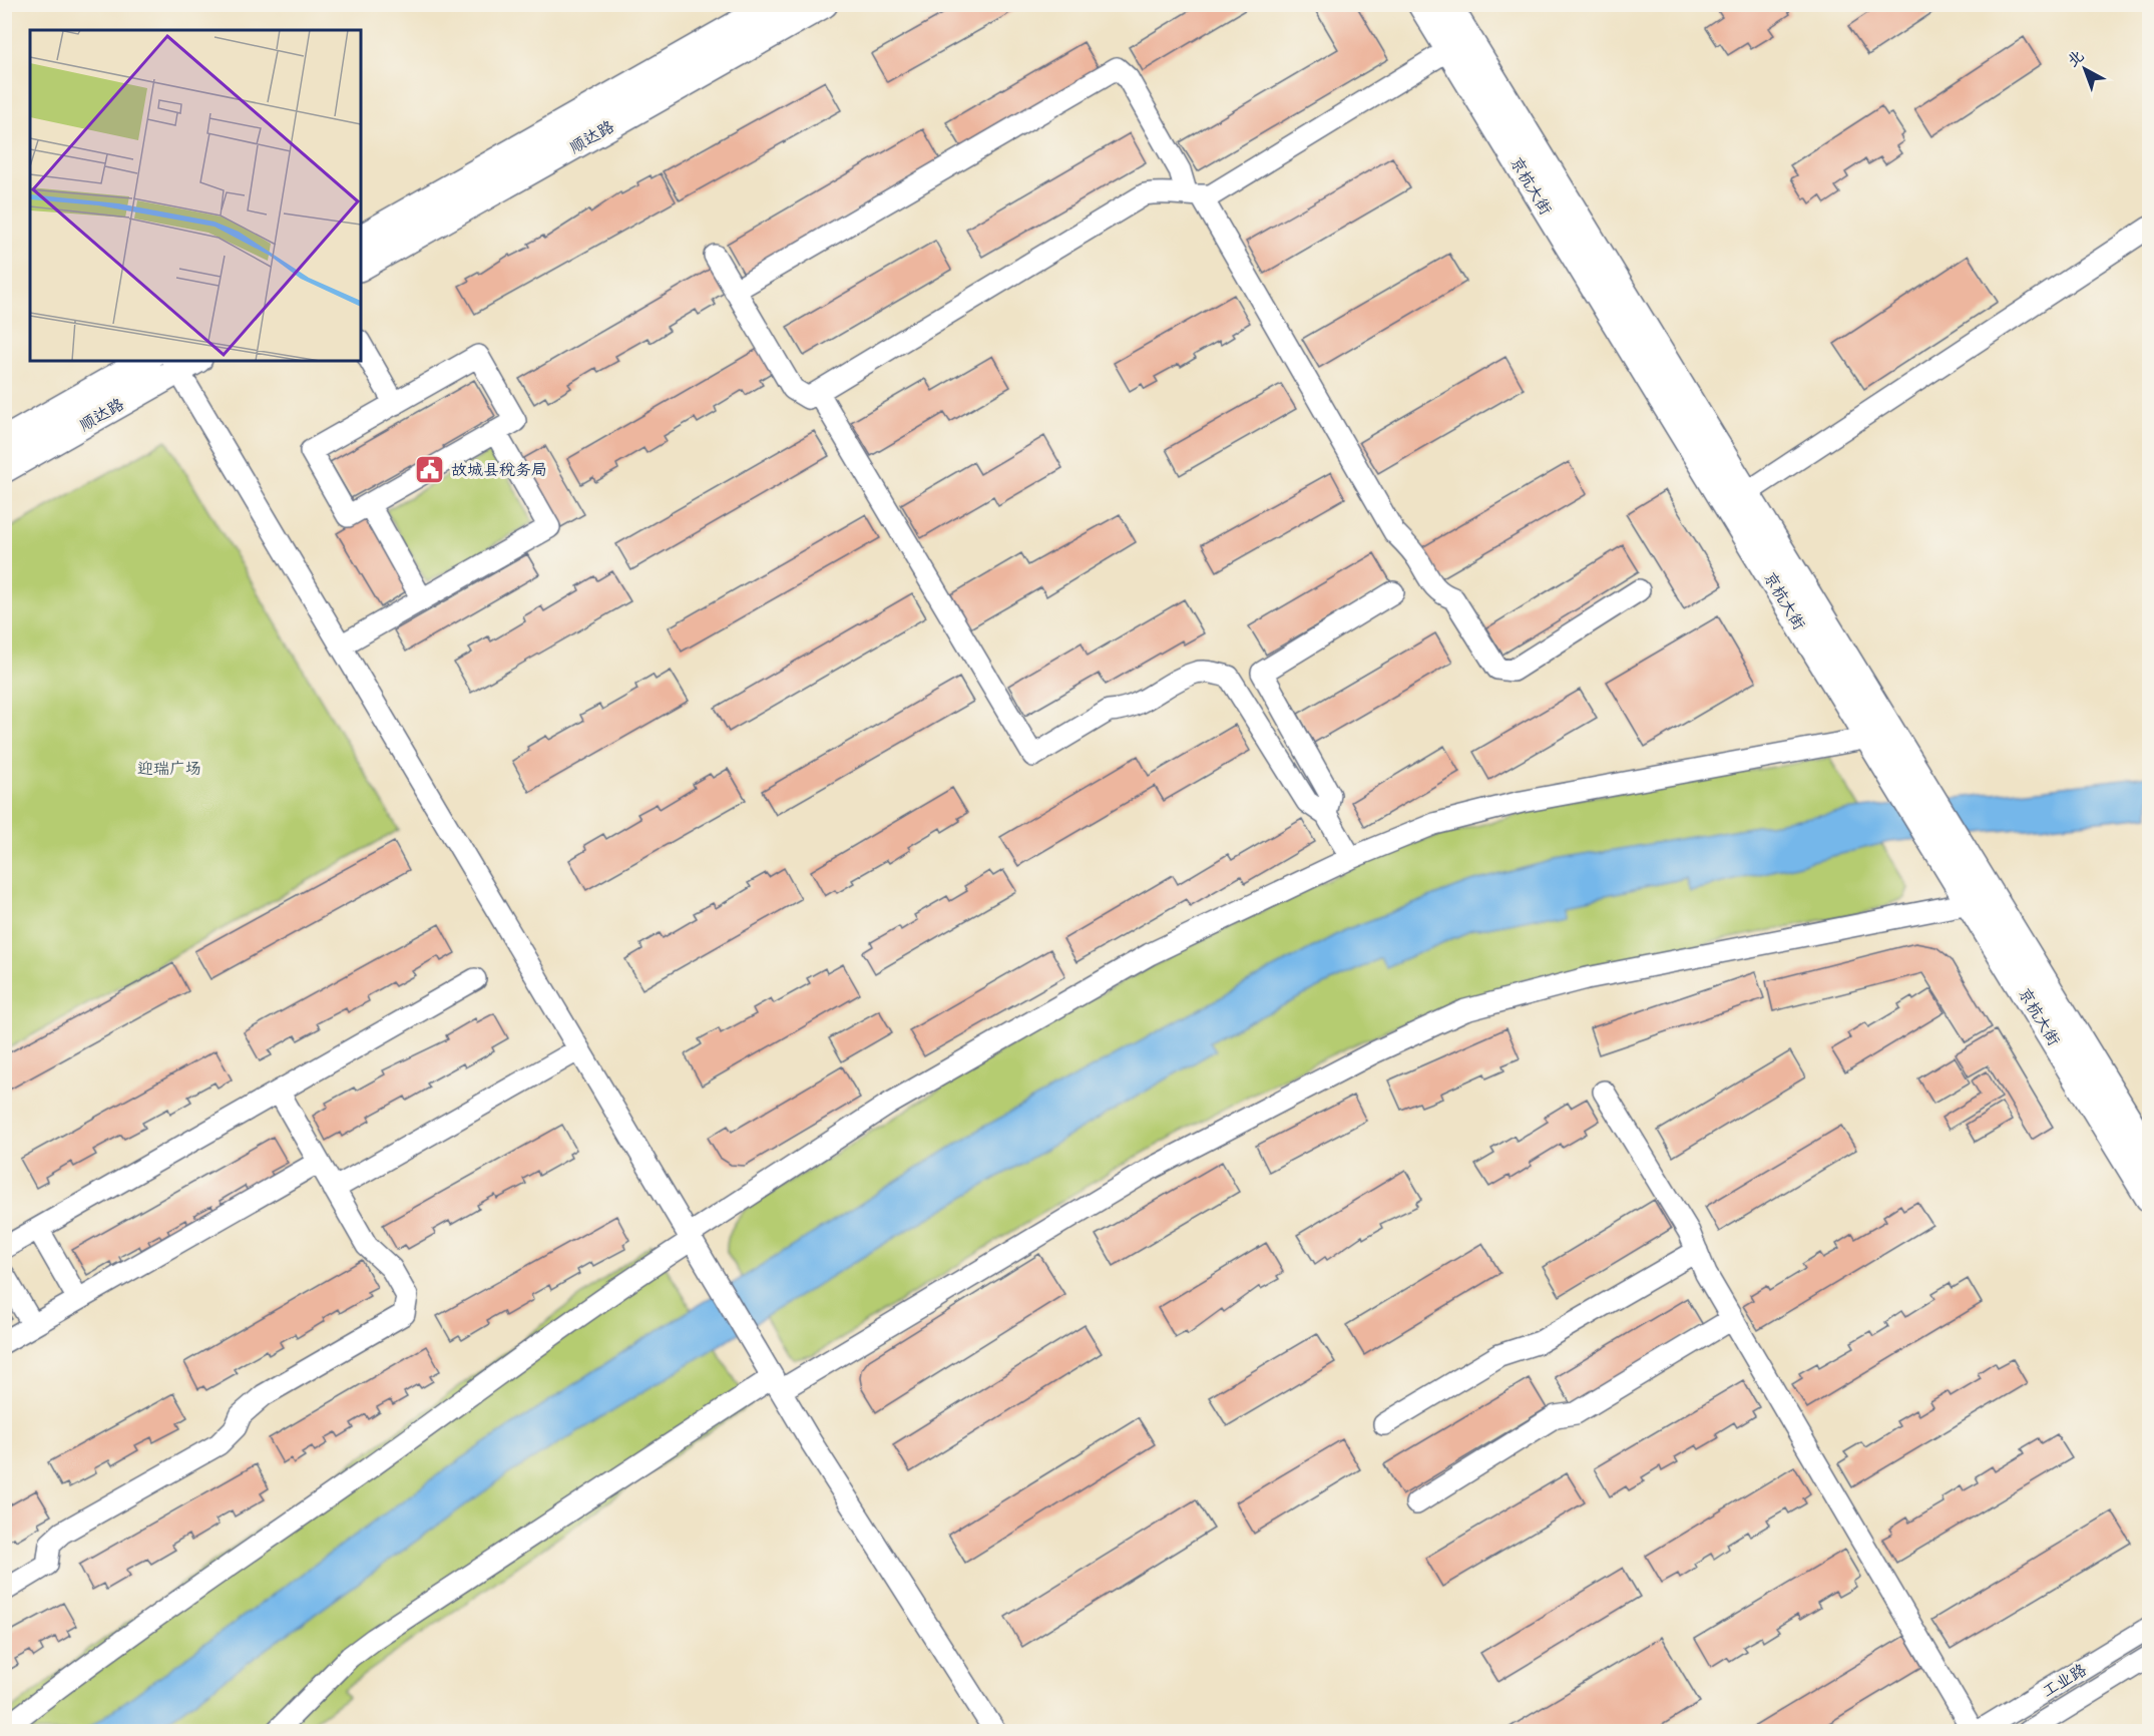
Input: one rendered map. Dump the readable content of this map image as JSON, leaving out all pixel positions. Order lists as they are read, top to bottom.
{
  "streets": {
    "main road": ["顺达路", "京杭大街"],
    "street": ["工业路"]
  },
  "parks": ["迎瑞广场"],
  "places": {
    "public building": ["故城县税务局"]
  },
  "north": "top left"
}
